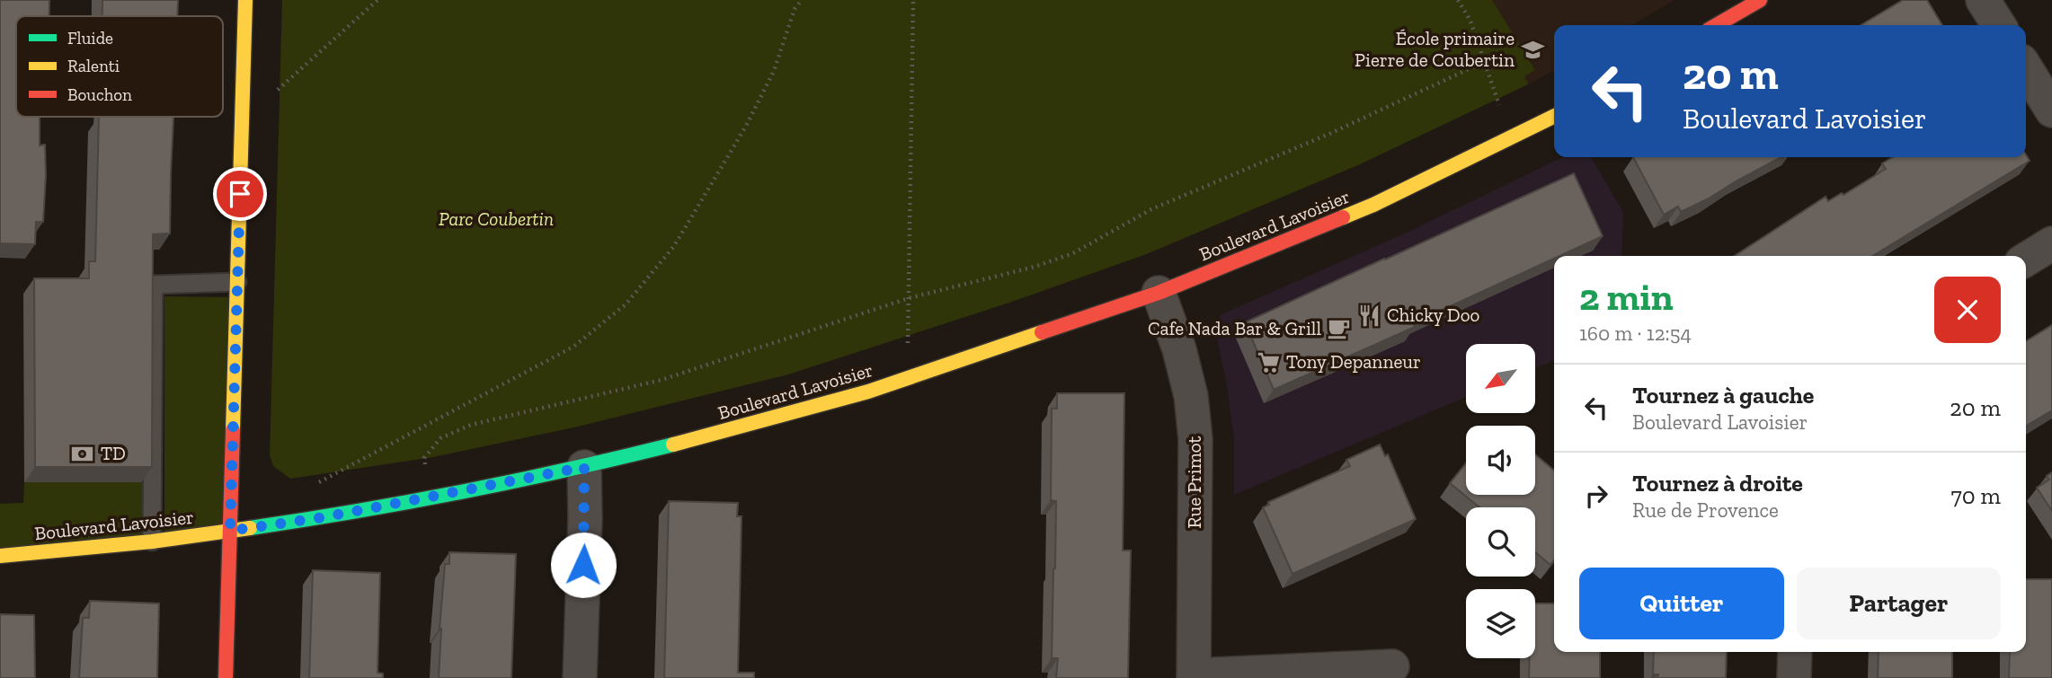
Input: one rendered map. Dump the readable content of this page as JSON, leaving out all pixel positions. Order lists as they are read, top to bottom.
{
  "streets": {
    "street": ["Boulevard Lavoisier", "Rue Primot"]
  },
  "crossings": [
    ["Boulevard Lavoisier", "Rue Primot"]
  ],
  "parks": ["Parc Coubertin"],
  "places": {
    "school or university": ["École primaire Pierre de Coubertin"],
    "restaurant": ["Chicky Doo"],
    "cafe": ["Cafe Nada Bar & Grill"],
    "supermarket": ["Tony Depanneur"],
    "bank": ["TD"]
  },
  "legend": ["Fluide", "Ralenti", "Bouchon"],
  "north": "bottom left",
  "page": {
    "turn": ["20 m", "Boulevard Lavoisier"],
    "heading": ["2 min", "160 m · 12:54"],
    "list": [
      {
        "name": "Tournez à gauche",
        "note": "Boulevard Lavoisier",
        "value": "20 m"
      },
      {
        "name": "Tournez à droite",
        "note": "Rue de Provence",
        "value": "70 m"
      }
    ],
    "buttons": ["Quitter", "Partager"]
  }
}
